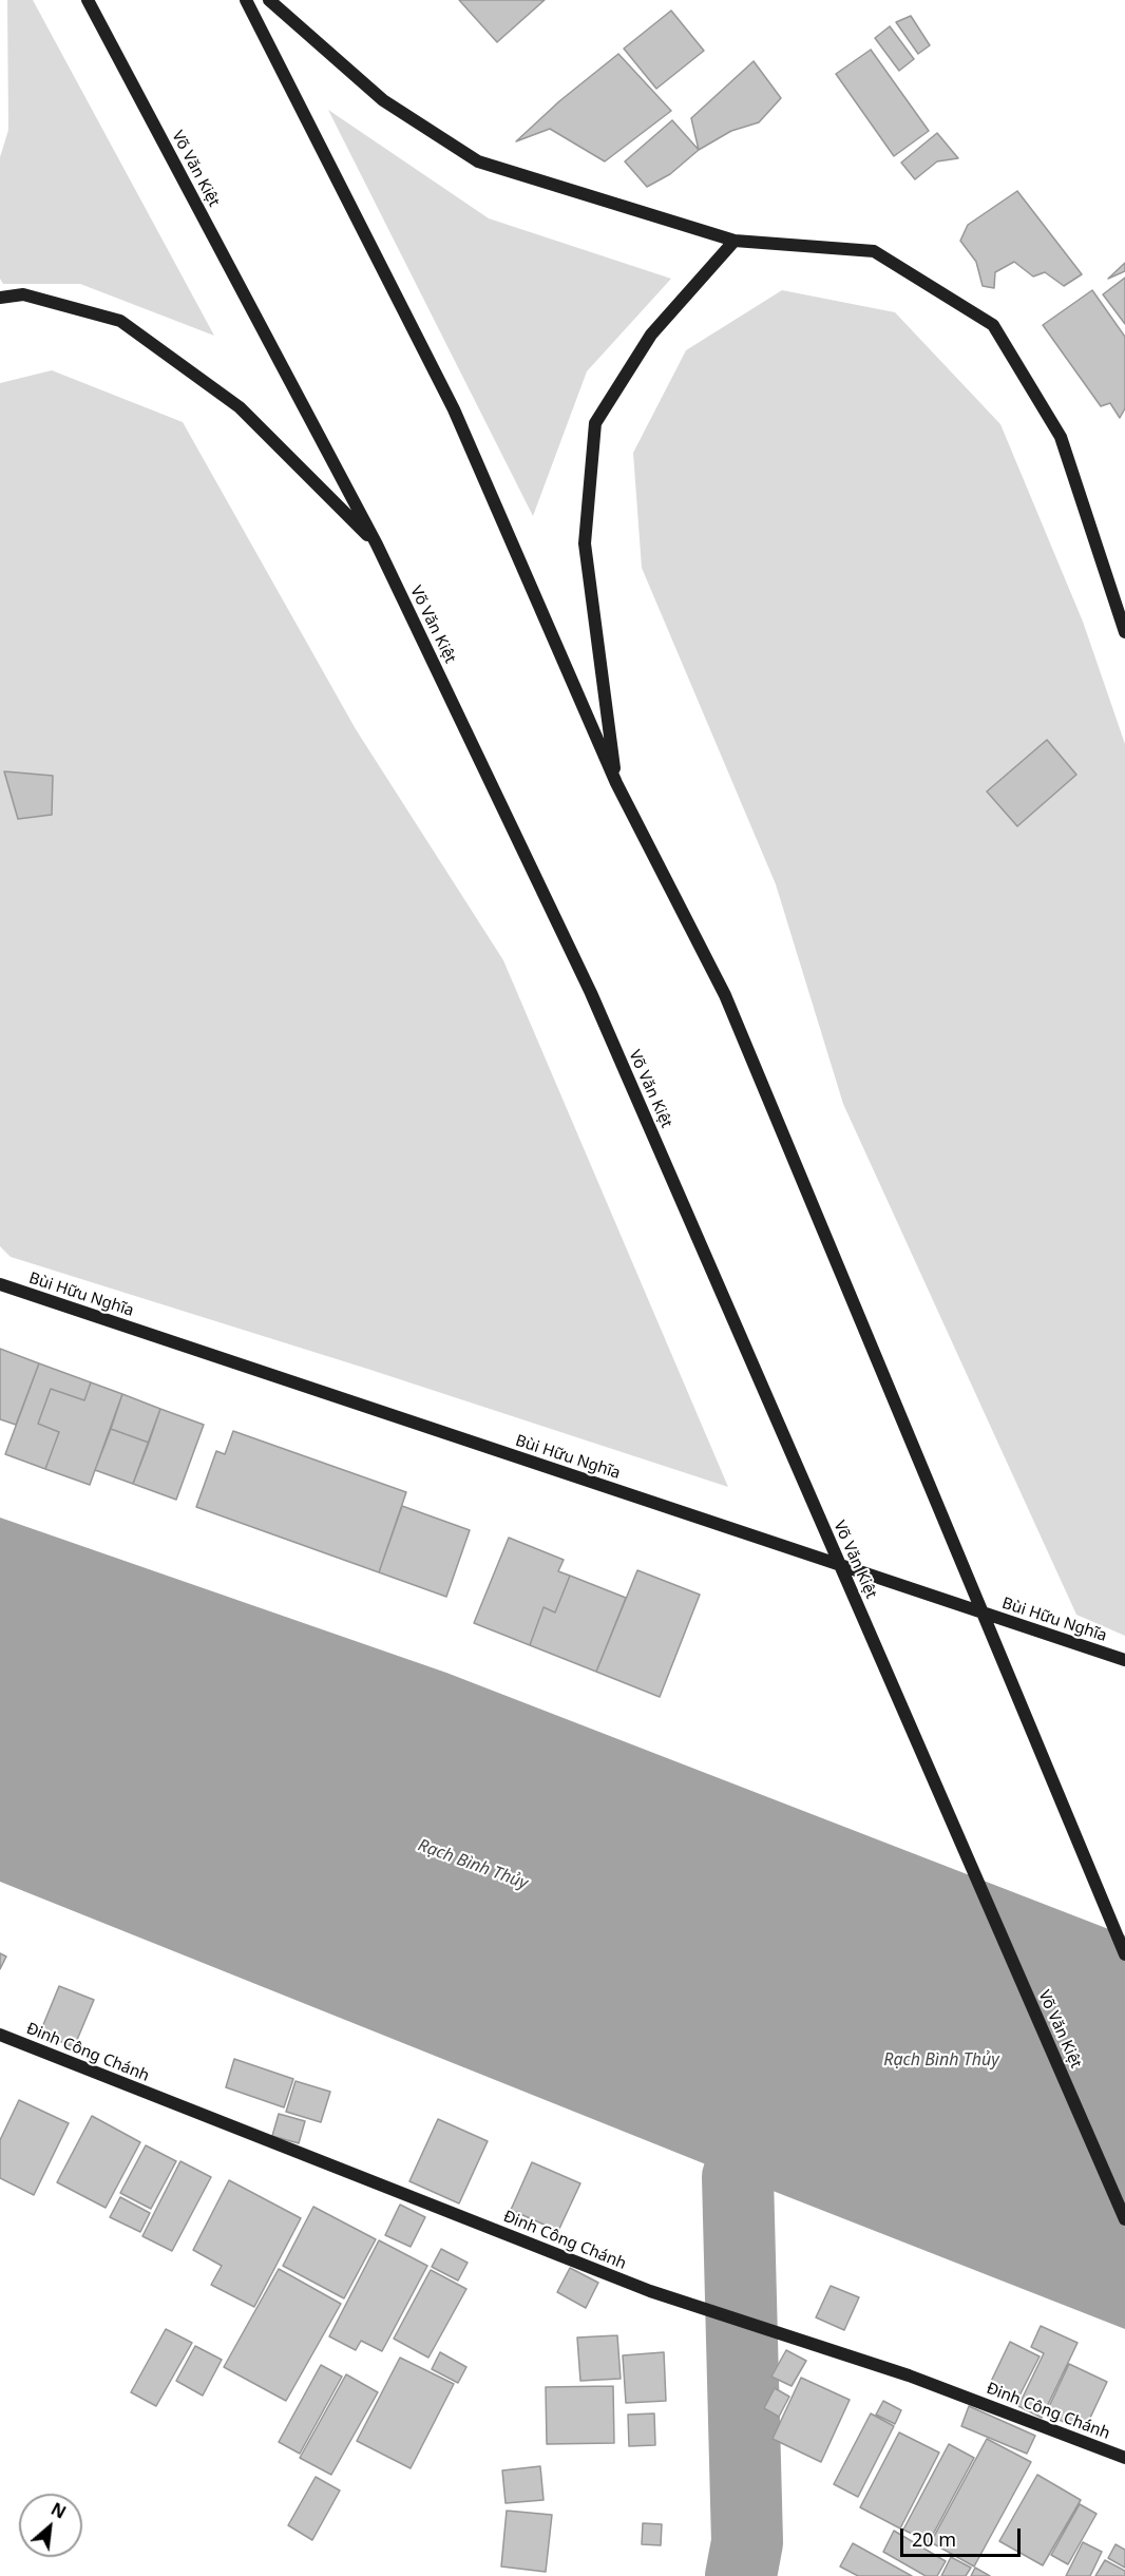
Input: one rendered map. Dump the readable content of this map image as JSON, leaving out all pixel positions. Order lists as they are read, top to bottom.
{
  "streets": {
    "main road": ["Võ Văn Kiệt", "Bùi Hữu Nghĩa", "Đinh Công Chánh"]
  },
  "water": ["Rạch Bình Thủy"],
  "scale_bar": "20 m",
  "north": "top right"
}
